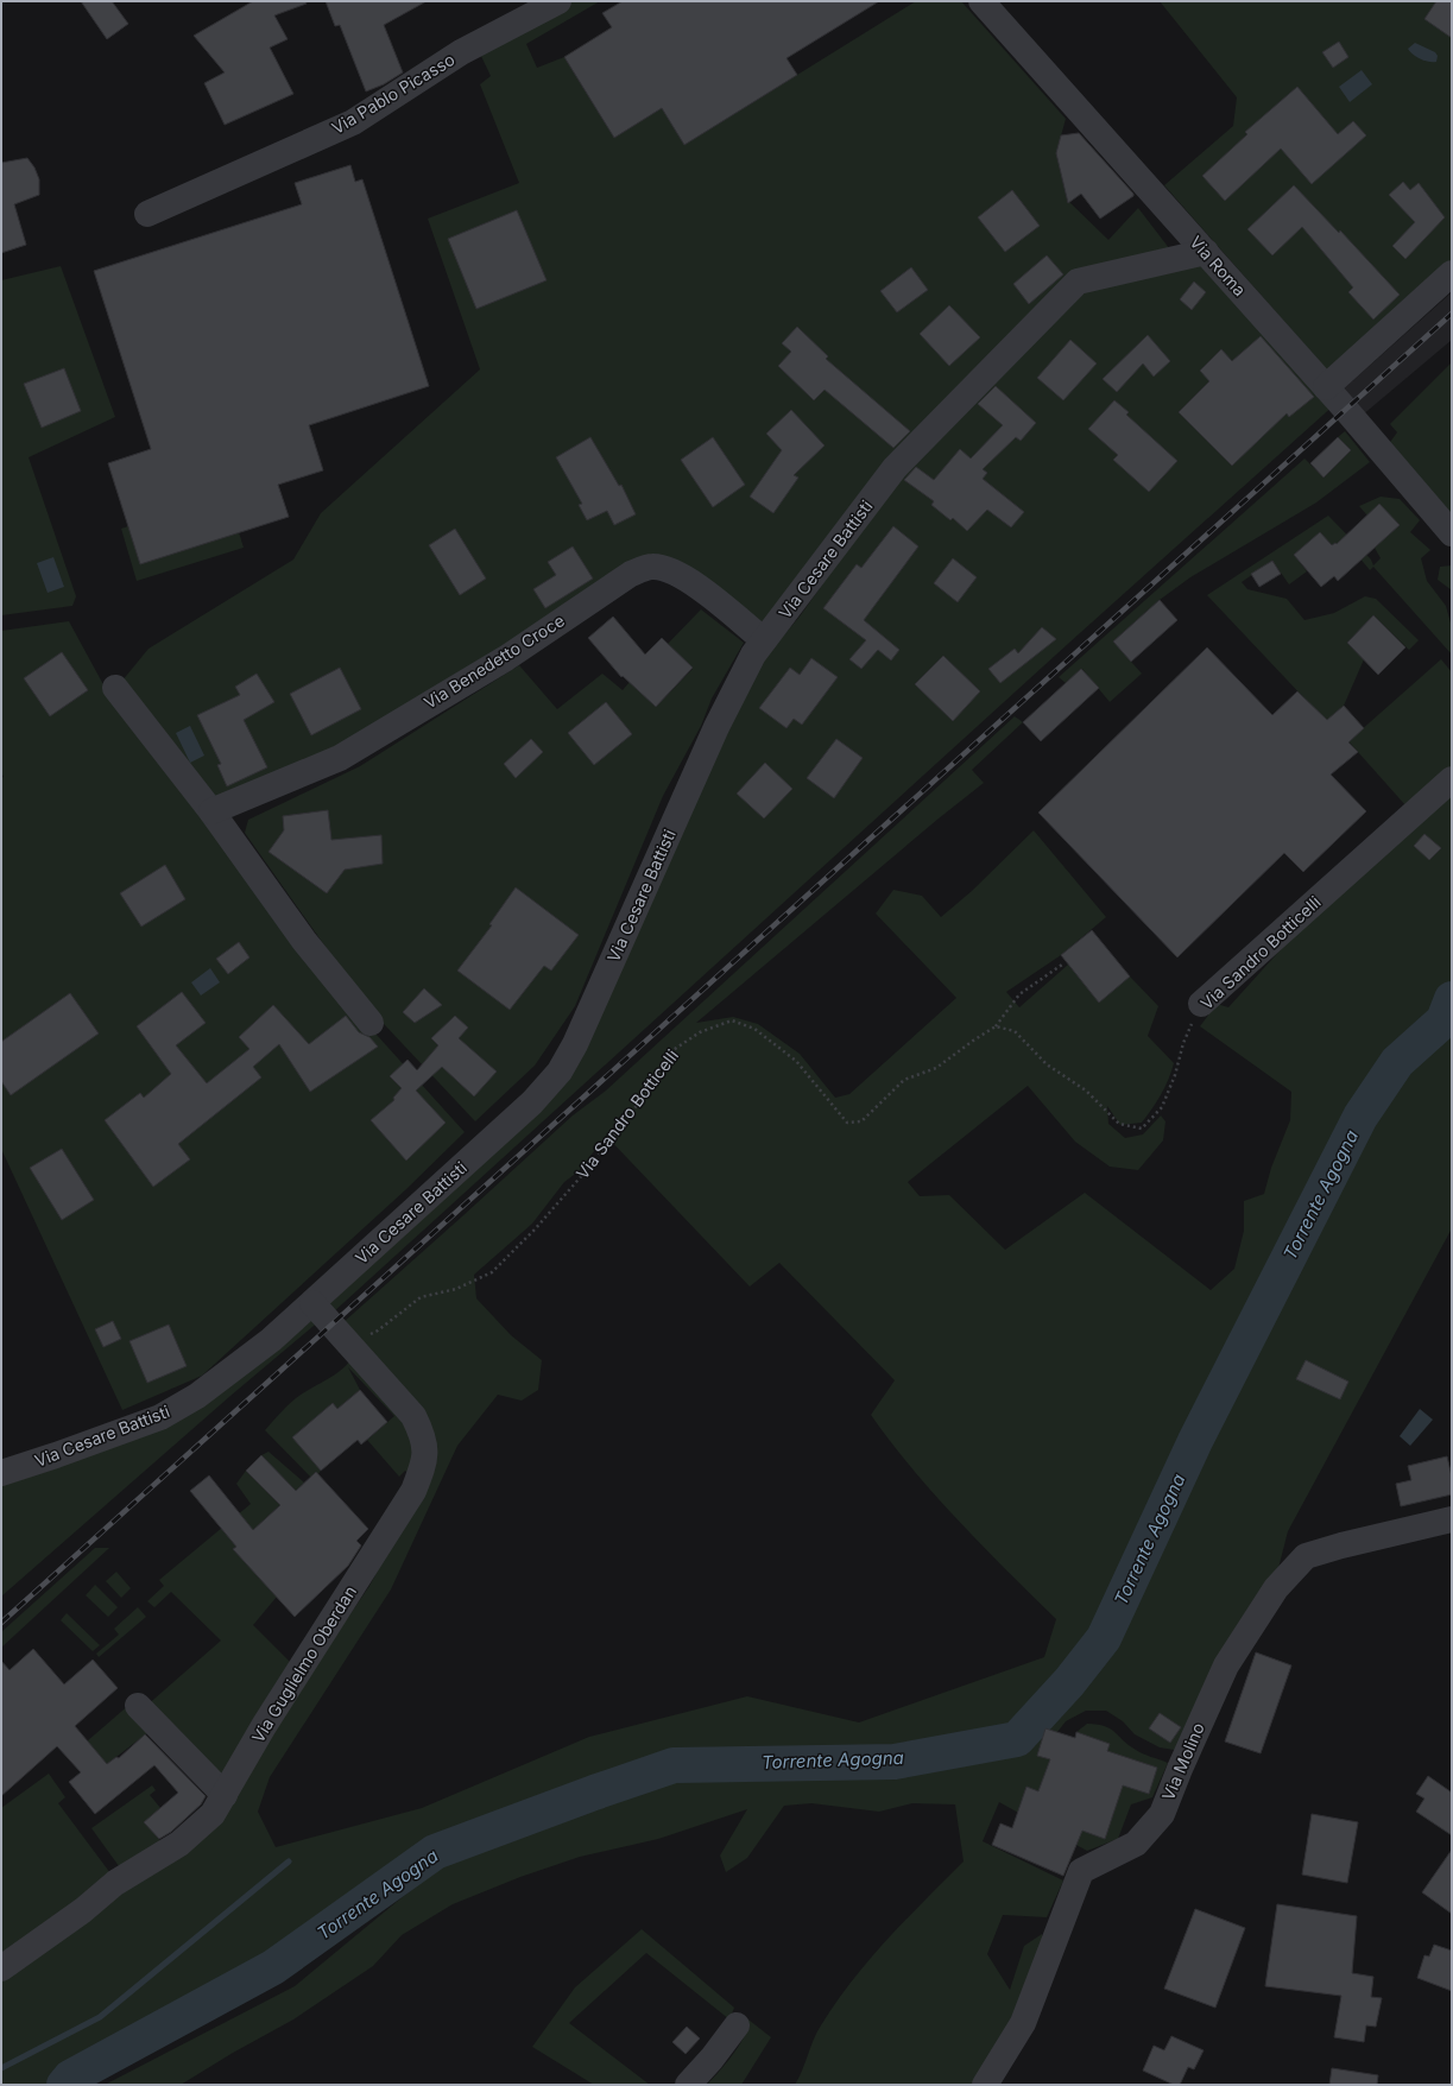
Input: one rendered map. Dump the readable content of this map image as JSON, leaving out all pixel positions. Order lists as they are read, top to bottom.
{
  "streets": {
    "street": [
      "Via Pablo Picasso",
      "Via Roma",
      "Via Cesare Battisti",
      "Via Benedetto Croce",
      "Via Sandro Botticelli",
      "Via Guglielmo Oberdan",
      "Via Molino"
    ]
  },
  "crossings": [
    ["Via Roma", "Via Cesare Battisti"],
    ["Via Cesare Battisti", "Via Benedetto Croce"],
    ["Via Cesare Battisti", "Via Guglielmo Oberdan"],
    ["Via Sandro Botticelli", "Via Guglielmo Oberdan"]
  ],
  "water": ["Torrente Agogna"]
}
